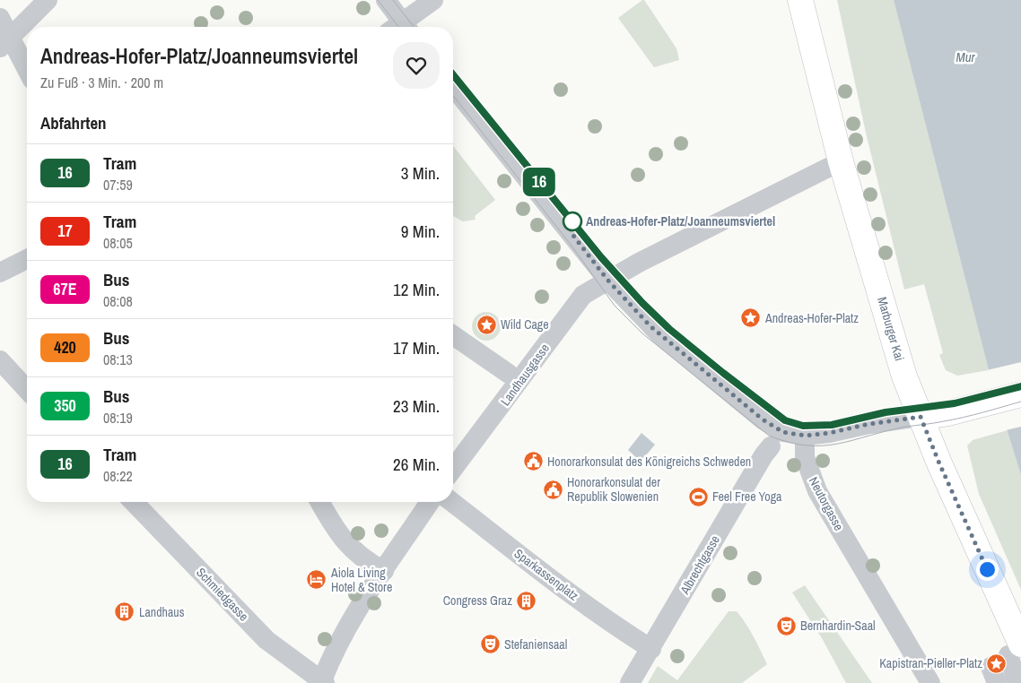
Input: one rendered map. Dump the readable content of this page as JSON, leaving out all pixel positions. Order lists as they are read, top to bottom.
{
  "streets": {
    "main road": ["Marburger Kai"],
    "street": [
      "Landhausgasse",
      "Neutorgasse",
      "Albrechtgasse",
      "Sparkassenplatz",
      "Schmiedgasse"
    ]
  },
  "crossings": [
    ["Albrechtgasse", "Sparkassenplatz"]
  ],
  "water": ["Mur"],
  "places": {
    "other": ["Andreas-Hofer-Platz/Joanneumsviertel"],
    "place": ["Andreas-Hofer-Platz", "Wild Cage", "Kapistran-Pieller-Platz"],
    "public building": ["Honorarkonsulat des Königreichs Schweden", "Honorarkonsulat der Republik Slowenien"],
    "sports": ["Feel Free Yoga"],
    "hotel": ["Aiola Living Hotel & Store"],
    "building": ["Congress Graz", "Landhaus"],
    "theatre": ["Bernhardin-Saal", "Stefaniensaal"]
  },
  "lines": ["tram line 16"],
  "page": {
    "on_map": "16",
    "heading": [
      ["Andreas-Hofer-Platz/Joanneumsviertel", "Zu Fuß · 3 Min. · 200 m"],
      "Abfahrten"
    ],
    "list": [
      {
        "mark": "16",
        "name": "Tram",
        "note": "07:59",
        "value": "3 Min."
      },
      {
        "mark": "17",
        "name": "Tram",
        "note": "08:05",
        "value": "9 Min."
      },
      {
        "mark": "67E",
        "name": "Bus",
        "note": "08:08",
        "value": "12 Min."
      },
      {
        "mark": "420",
        "name": "Bus",
        "note": "08:13",
        "value": "17 Min."
      },
      {
        "mark": "350",
        "name": "Bus",
        "note": "08:19",
        "value": "23 Min."
      },
      {
        "mark": "16",
        "name": "Tram",
        "note": "08:22",
        "value": "26 Min."
      }
    ]
  }
}
